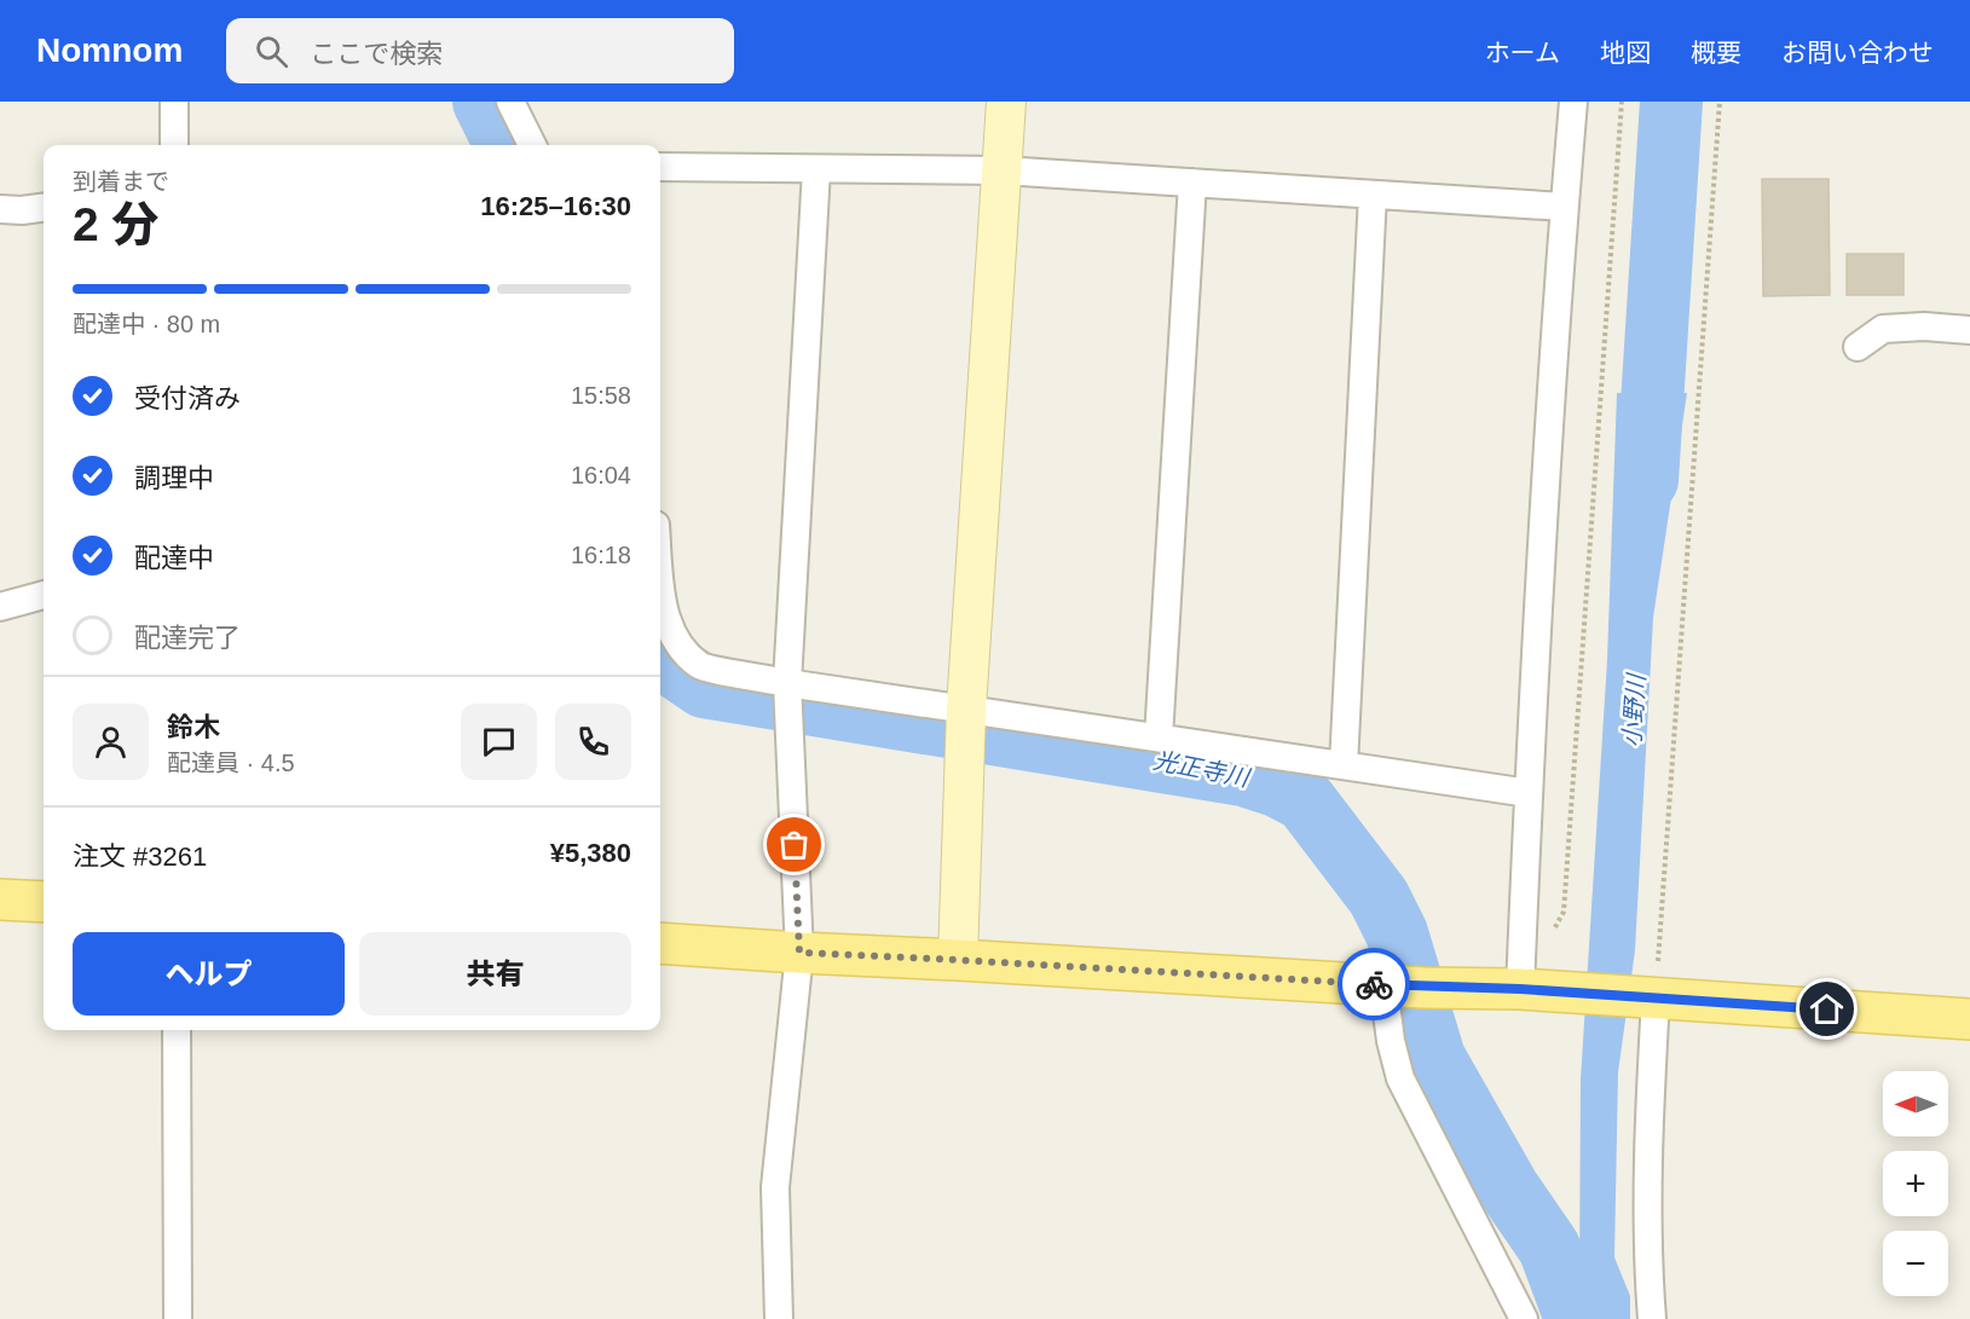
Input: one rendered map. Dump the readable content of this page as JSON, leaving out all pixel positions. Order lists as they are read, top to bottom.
{
  "water": ["小野川", "光正寺川"],
  "north": "left",
  "page": {
    "header": "Nomnom",
    "search": "ここで検索",
    "nav": [
      "ホーム",
      "地図",
      "概要",
      "お問い合わせ"
    ],
    "heading": ["2 分", "到着まで", "16:25–16:30"],
    "panel": [
      "鈴木",
      "配達員 · 4.5",
      "注文 #3261",
      "¥5,380"
    ],
    "bar": "配達中 · 80 m",
    "list": [
      ["受付済み", "15:58"],
      ["調理中", "16:04"],
      ["配達中", "16:18"],
      "配達完了"
    ],
    "buttons": ["ヘルプ", "共有"],
    "map_buttons": ["+", "−"]
  }
}
